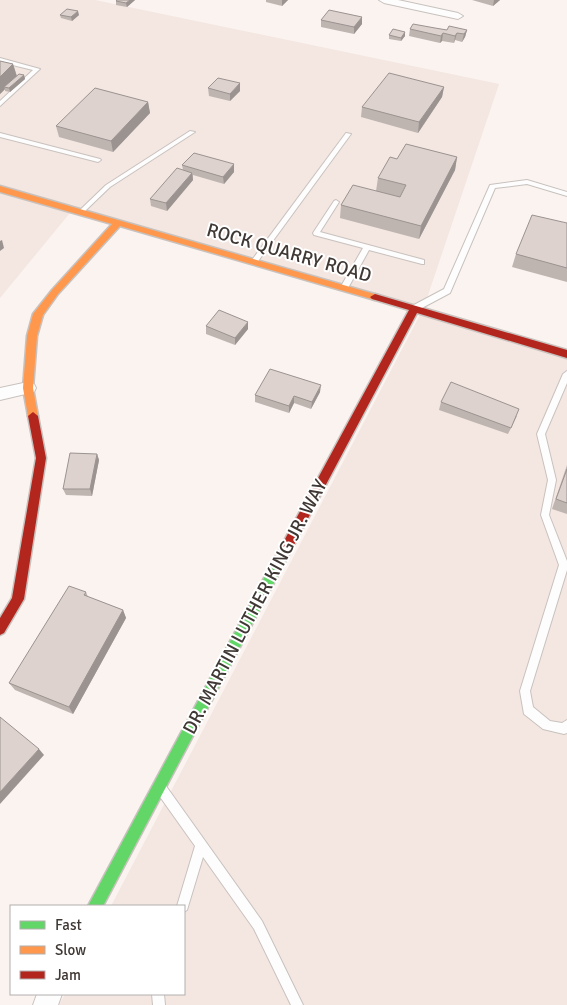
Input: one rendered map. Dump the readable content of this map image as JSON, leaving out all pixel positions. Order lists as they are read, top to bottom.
{
  "streets": {
    "street": ["ROCK QUARRY ROAD", "DR. MARTIN LUTHER KING JR. WAY"]
  },
  "crossings": [
    ["ROCK QUARRY ROAD", "DR. MARTIN LUTHER KING JR. WAY"]
  ],
  "legend": ["Fast", "Slow", "Jam"]
}
